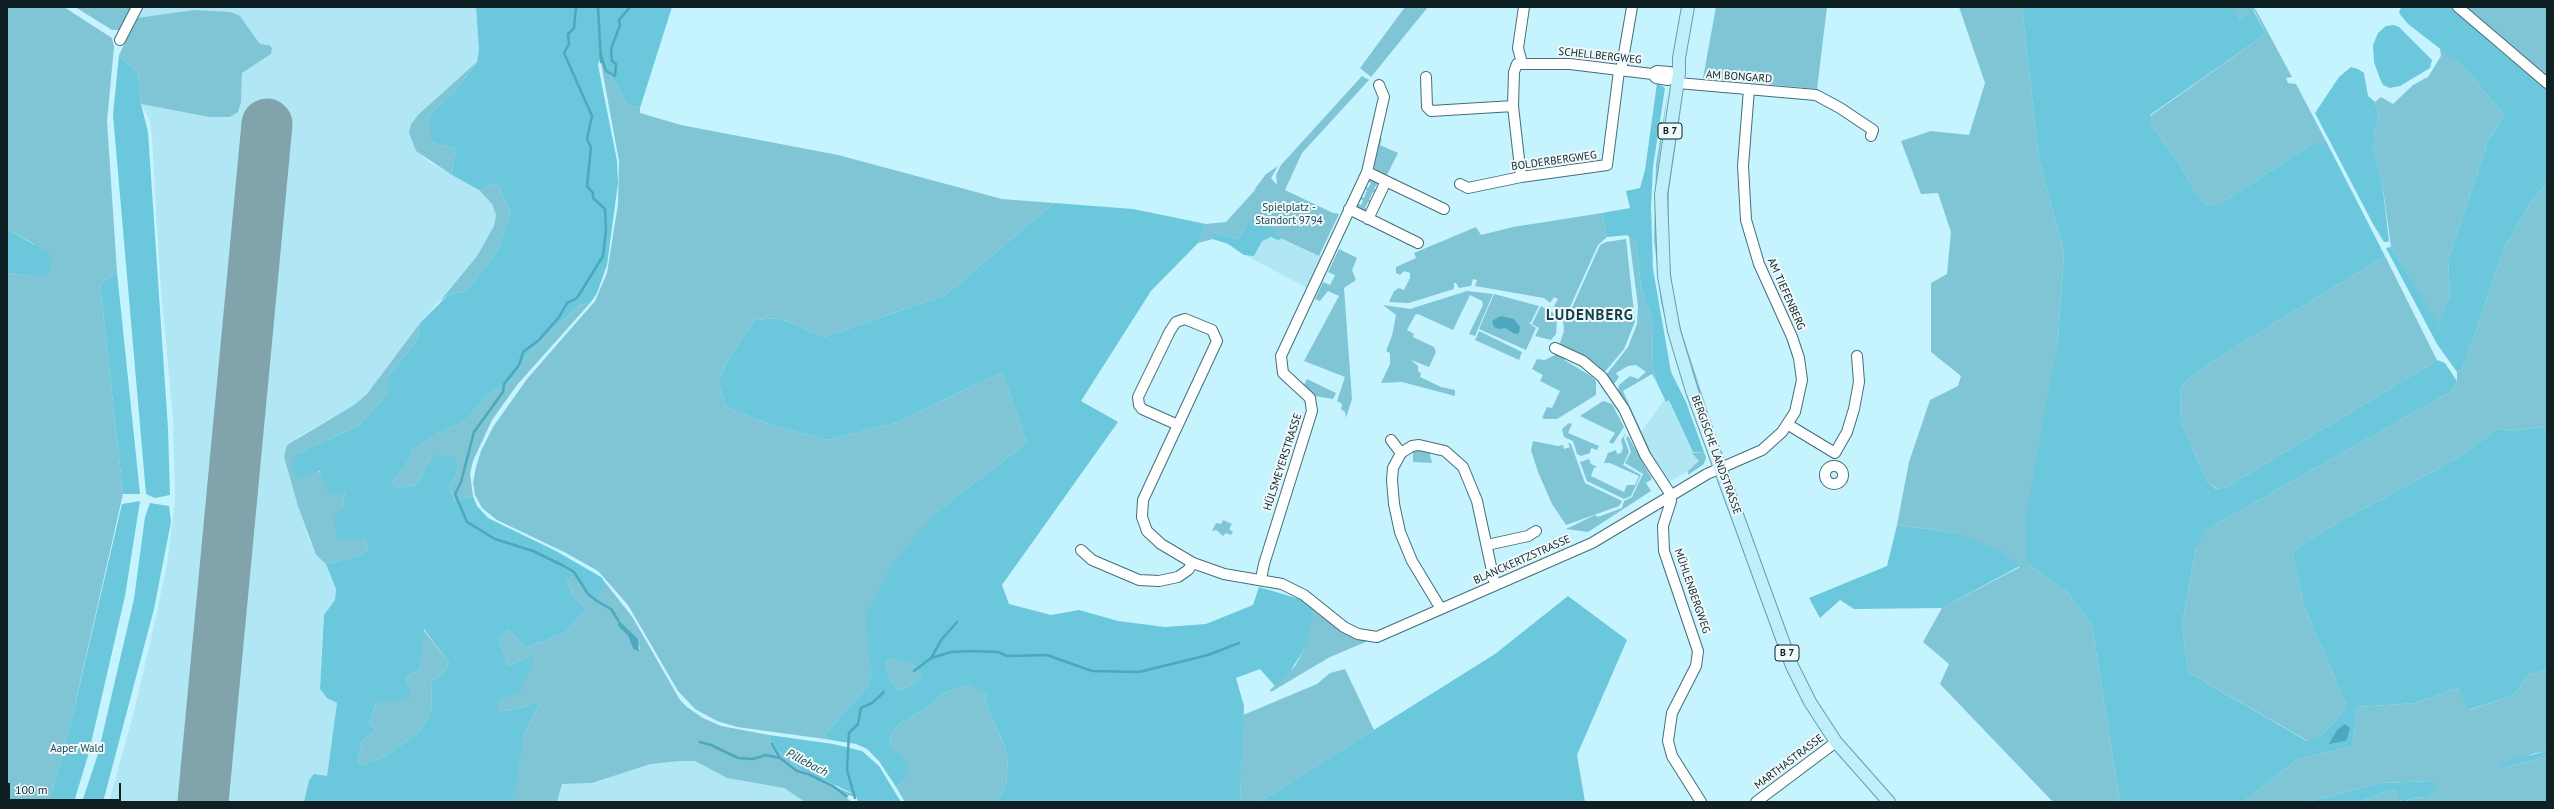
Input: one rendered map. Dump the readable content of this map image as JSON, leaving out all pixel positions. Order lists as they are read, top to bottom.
{
  "streets": {
    "main road": ["B 7", "BERGISCHE LANDSTRASSE"],
    "street": [
      "SCHELLBERGWEG",
      "AM BONGARD",
      "BOLDERBERGWEG",
      "AM TIEFENBERG",
      "HÜLSMEYERSTRASSE",
      "BLANCKERTZSTRASSE",
      "MÜHLENBERGWEG",
      "MARTHASTRASSE"
    ]
  },
  "crossings": [
    ["SCHELLBERGWEG", "AM BONGARD"],
    ["SCHELLBERGWEG", "BOLDERBERGWEG"],
    ["SCHELLBERGWEG", "BERGISCHE LANDSTRASSE"],
    ["AM BONGARD", "AM TIEFENBERG"],
    ["AM BONGARD", "BERGISCHE LANDSTRASSE"],
    ["AM TIEFENBERG", "BERGISCHE LANDSTRASSE"],
    ["AM TIEFENBERG", "BLANCKERTZSTRASSE"],
    ["BERGISCHE LANDSTRASSE", "BLANCKERTZSTRASSE"],
    ["BERGISCHE LANDSTRASSE", "MARTHASTRASSE"],
    ["HÜLSMEYERSTRASSE", "BLANCKERTZSTRASSE"],
    ["BLANCKERTZSTRASSE", "MÜHLENBERGWEG"]
  ],
  "districts": ["LUDENBERG"],
  "water": ["Pillebach"],
  "parks": ["Spielplatz - Standort 9794", "Aaper Wald"],
  "scale_bar": "100 m"
}
